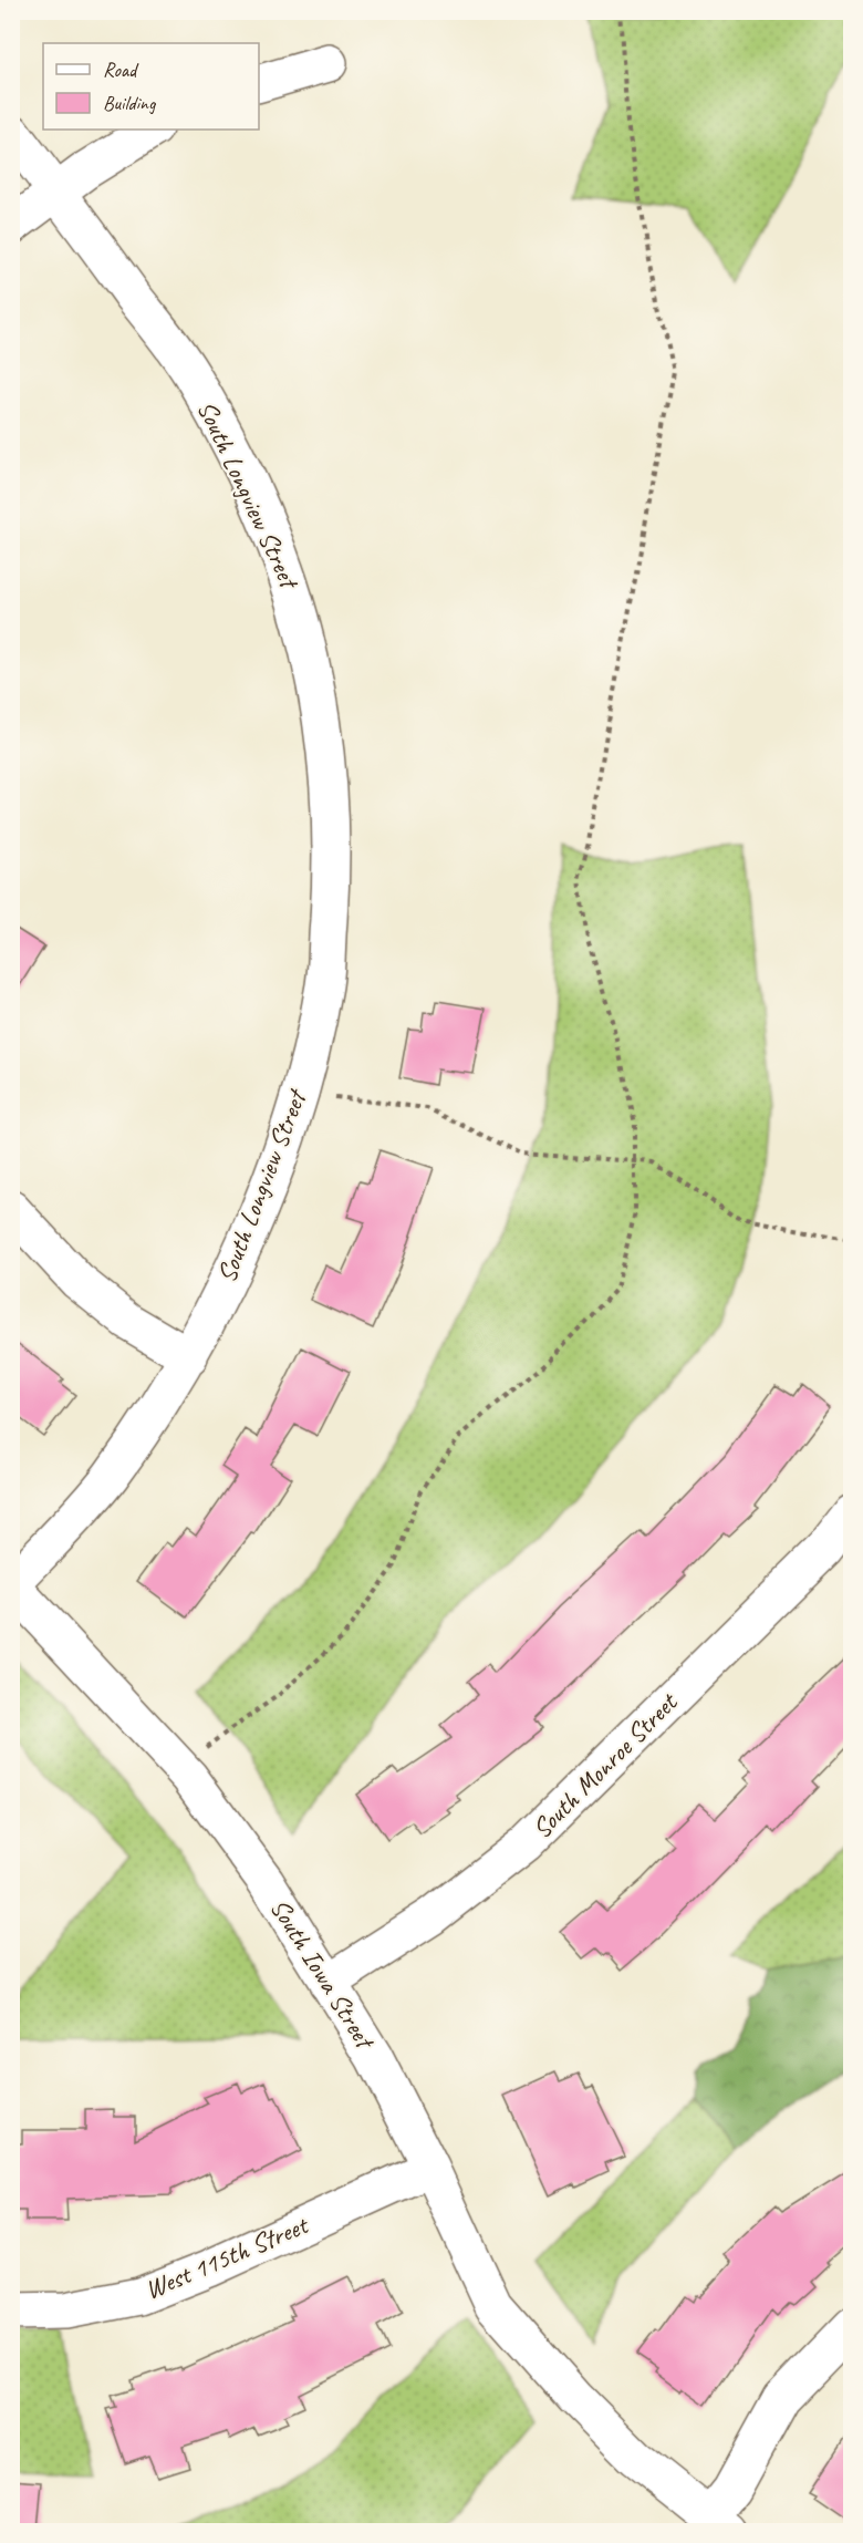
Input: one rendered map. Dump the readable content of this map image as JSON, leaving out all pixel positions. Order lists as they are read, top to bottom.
{
  "streets": {
    "street": [
      "South Longview Street",
      "South Monroe Street",
      "South Iowa Street",
      "West 115th Street"
    ]
  },
  "crossings": [
    ["South Longview Street", "South Iowa Street"],
    ["South Monroe Street", "South Iowa Street"],
    ["South Iowa Street", "West 115th Street"]
  ],
  "legend": ["Road", "Building"]
}
